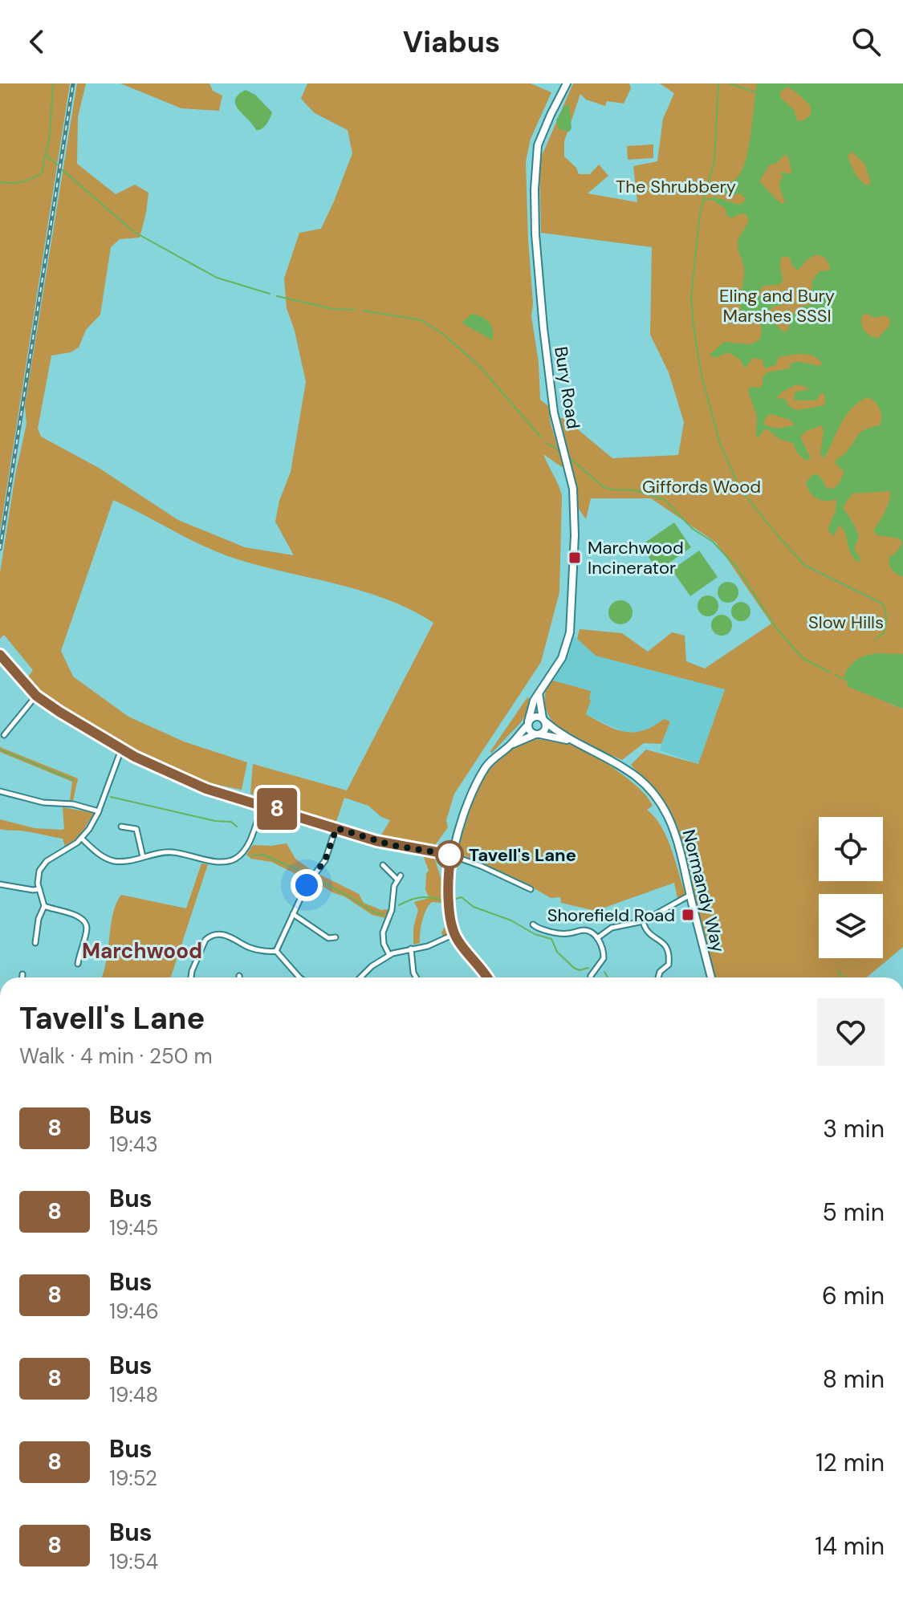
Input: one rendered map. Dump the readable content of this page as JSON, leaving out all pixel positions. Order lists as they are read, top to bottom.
{
  "streets": {
    "street": ["Bury Road", "Normandy Way"]
  },
  "crossings": [
    ["Bury Road", "Normandy Way"]
  ],
  "districts": ["Marchwood"],
  "parks": [
    "The Shrubbery",
    "Eling and Bury Marshes SSSI",
    "Giffords Wood",
    "Slow Hills"
  ],
  "places": {
    "transit": ["Marchwood Incinerator", "Shorefield Road"],
    "other": ["Tavell's Lane"]
  },
  "lines": ["bus line 8"],
  "page": {
    "header": "Viabus",
    "on_map": "8",
    "heading": ["Tavell's Lane", "Walk · 4 min · 250 m"],
    "list": [
      {
        "mark": "8",
        "name": "Bus",
        "note": "19:43",
        "value": "3 min"
      },
      {
        "mark": "8",
        "name": "Bus",
        "note": "19:45",
        "value": "5 min"
      },
      {
        "mark": "8",
        "name": "Bus",
        "note": "19:46",
        "value": "6 min"
      },
      {
        "mark": "8",
        "name": "Bus",
        "note": "19:48",
        "value": "8 min"
      },
      {
        "mark": "8",
        "name": "Bus",
        "note": "19:52",
        "value": "12 min"
      },
      {
        "mark": "8",
        "name": "Bus",
        "note": "19:54",
        "value": "14 min"
      }
    ]
  }
}
